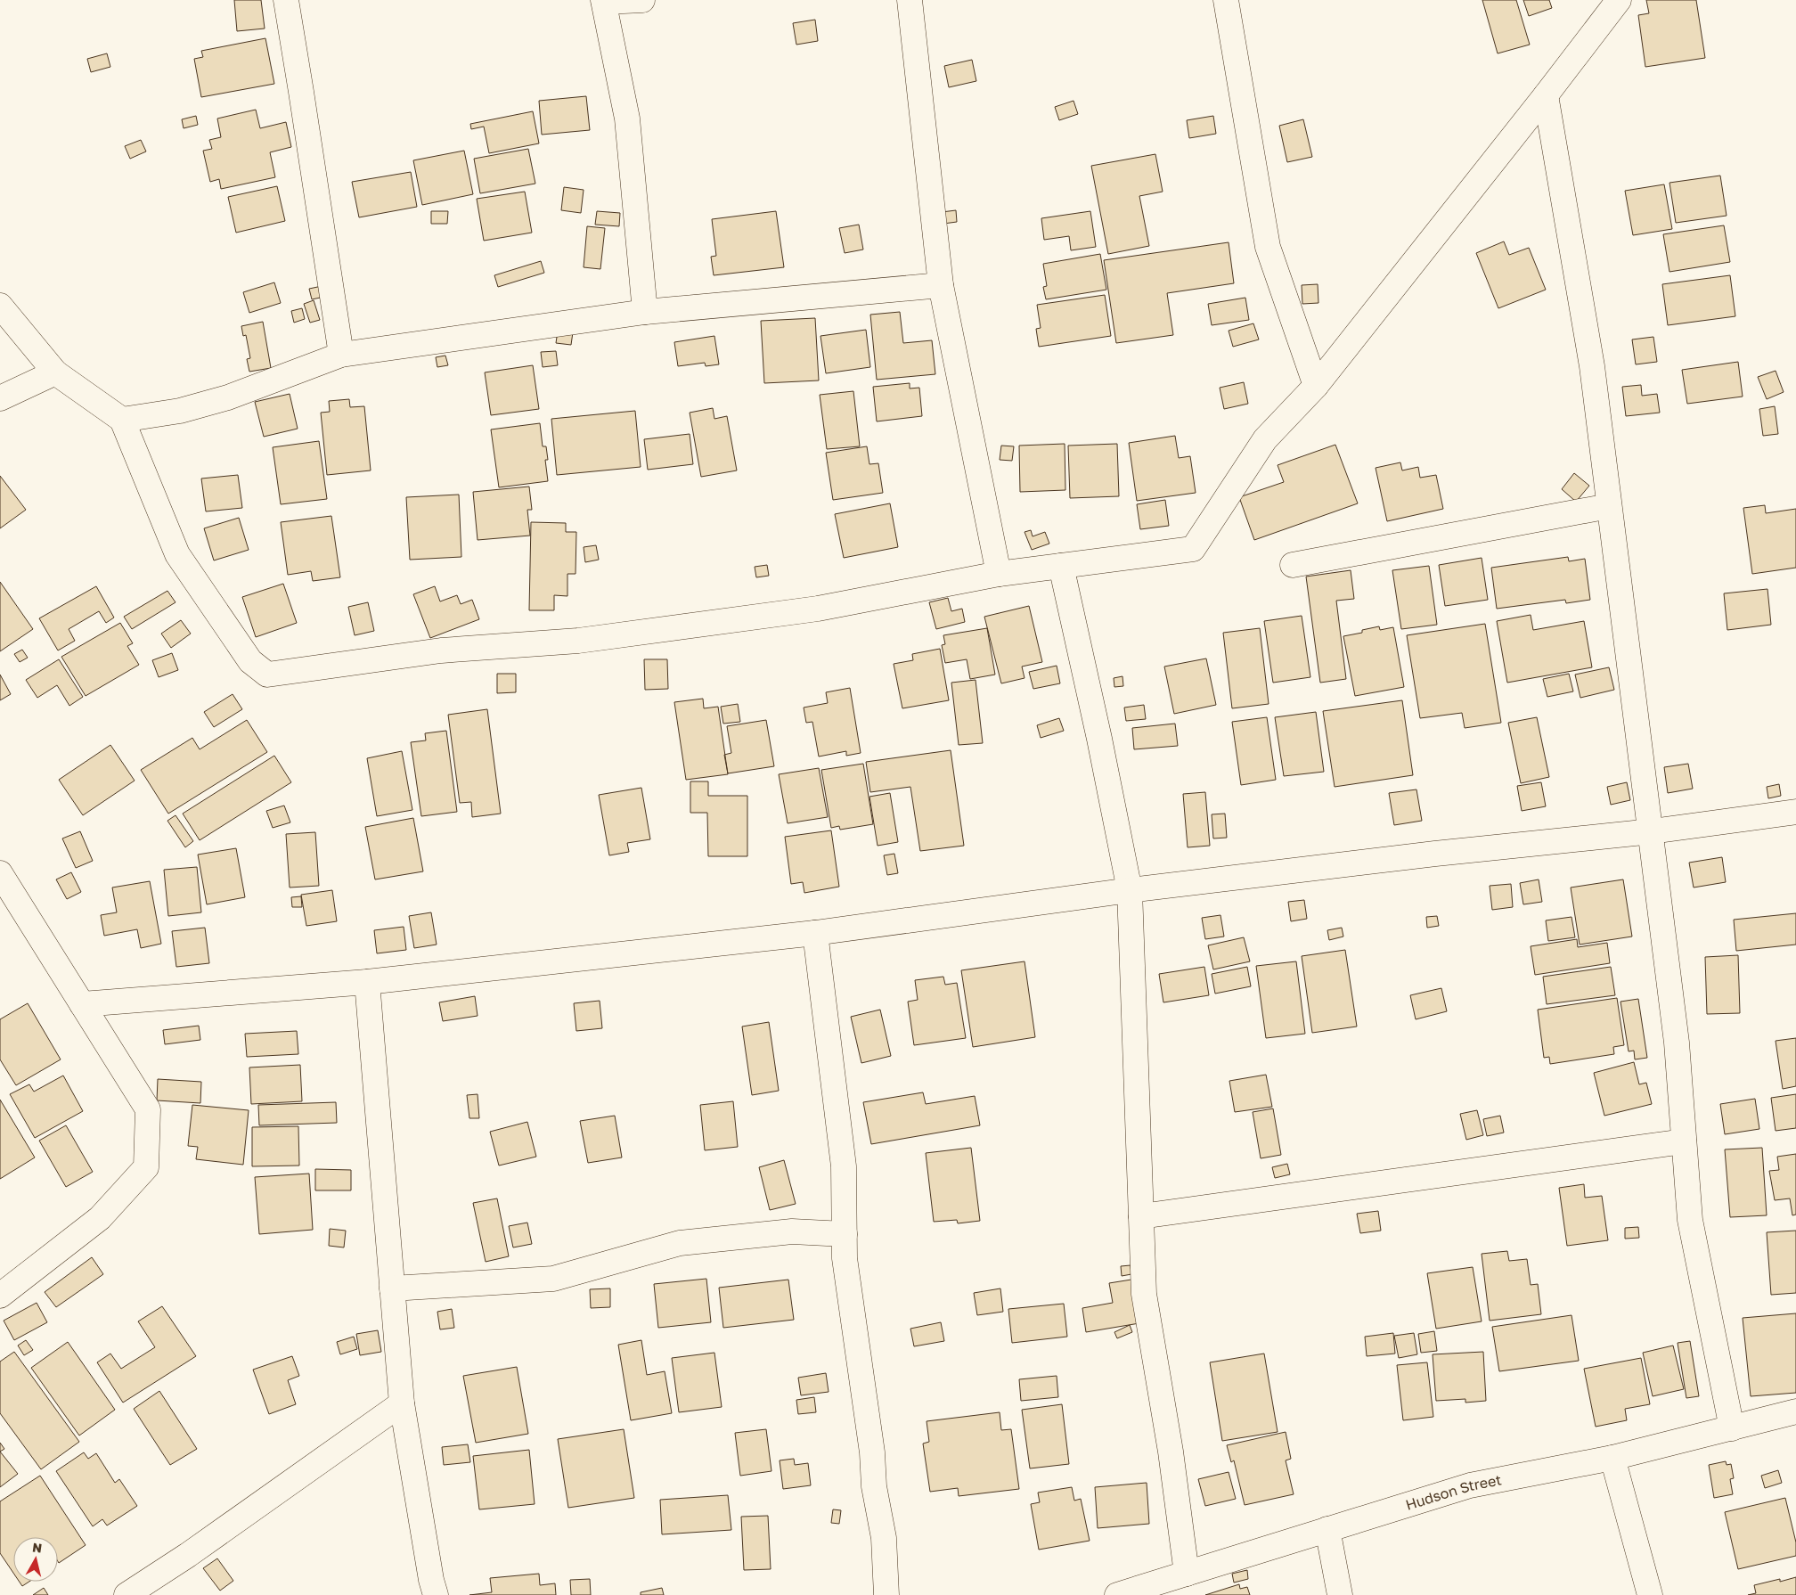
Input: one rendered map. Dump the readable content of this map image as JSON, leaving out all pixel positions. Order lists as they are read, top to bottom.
{
  "streets": {
    "street": ["Hudson Street"]
  },
  "north": "top"
}
